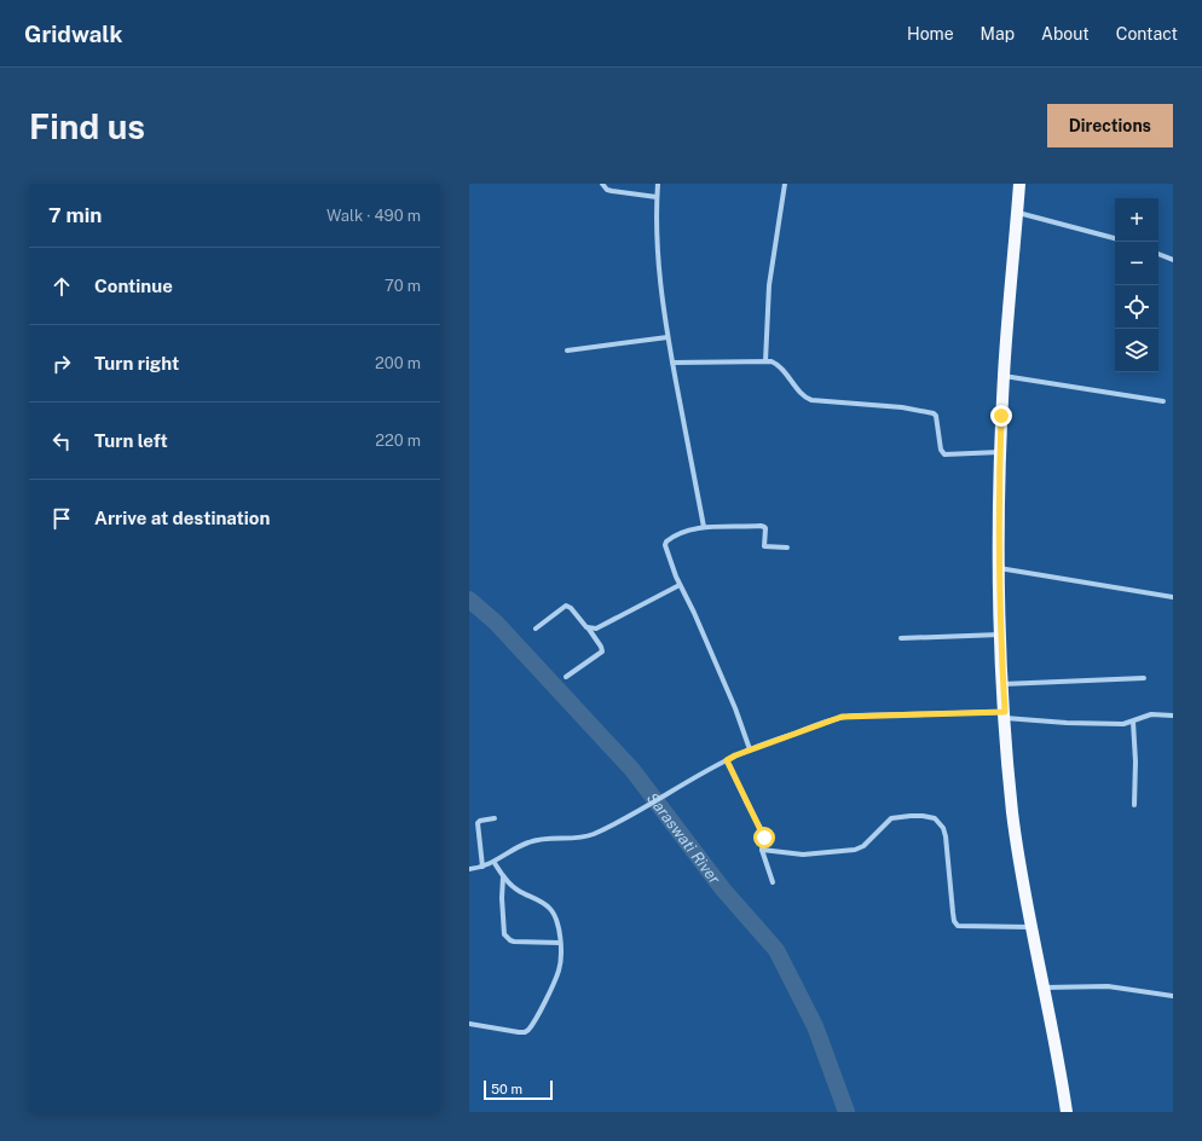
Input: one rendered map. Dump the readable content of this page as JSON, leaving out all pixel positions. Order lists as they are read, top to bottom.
{
  "water": ["Saraswati River"],
  "scale_bar": "50 m",
  "page": {
    "header": "Gridwalk",
    "nav": [
      "Home",
      "Map",
      "About",
      "Contact"
    ],
    "buttons": "Directions",
    "title": "Find us",
    "heading": ["7 min", "Walk · 490 m"],
    "map_buttons": ["+", "−"],
    "list": [
      ["Continue", "70 m"],
      ["Turn right", "200 m"],
      ["Turn left", "220 m"],
      "Arrive at destination"
    ],
    "scale": "50 m"
  }
}
